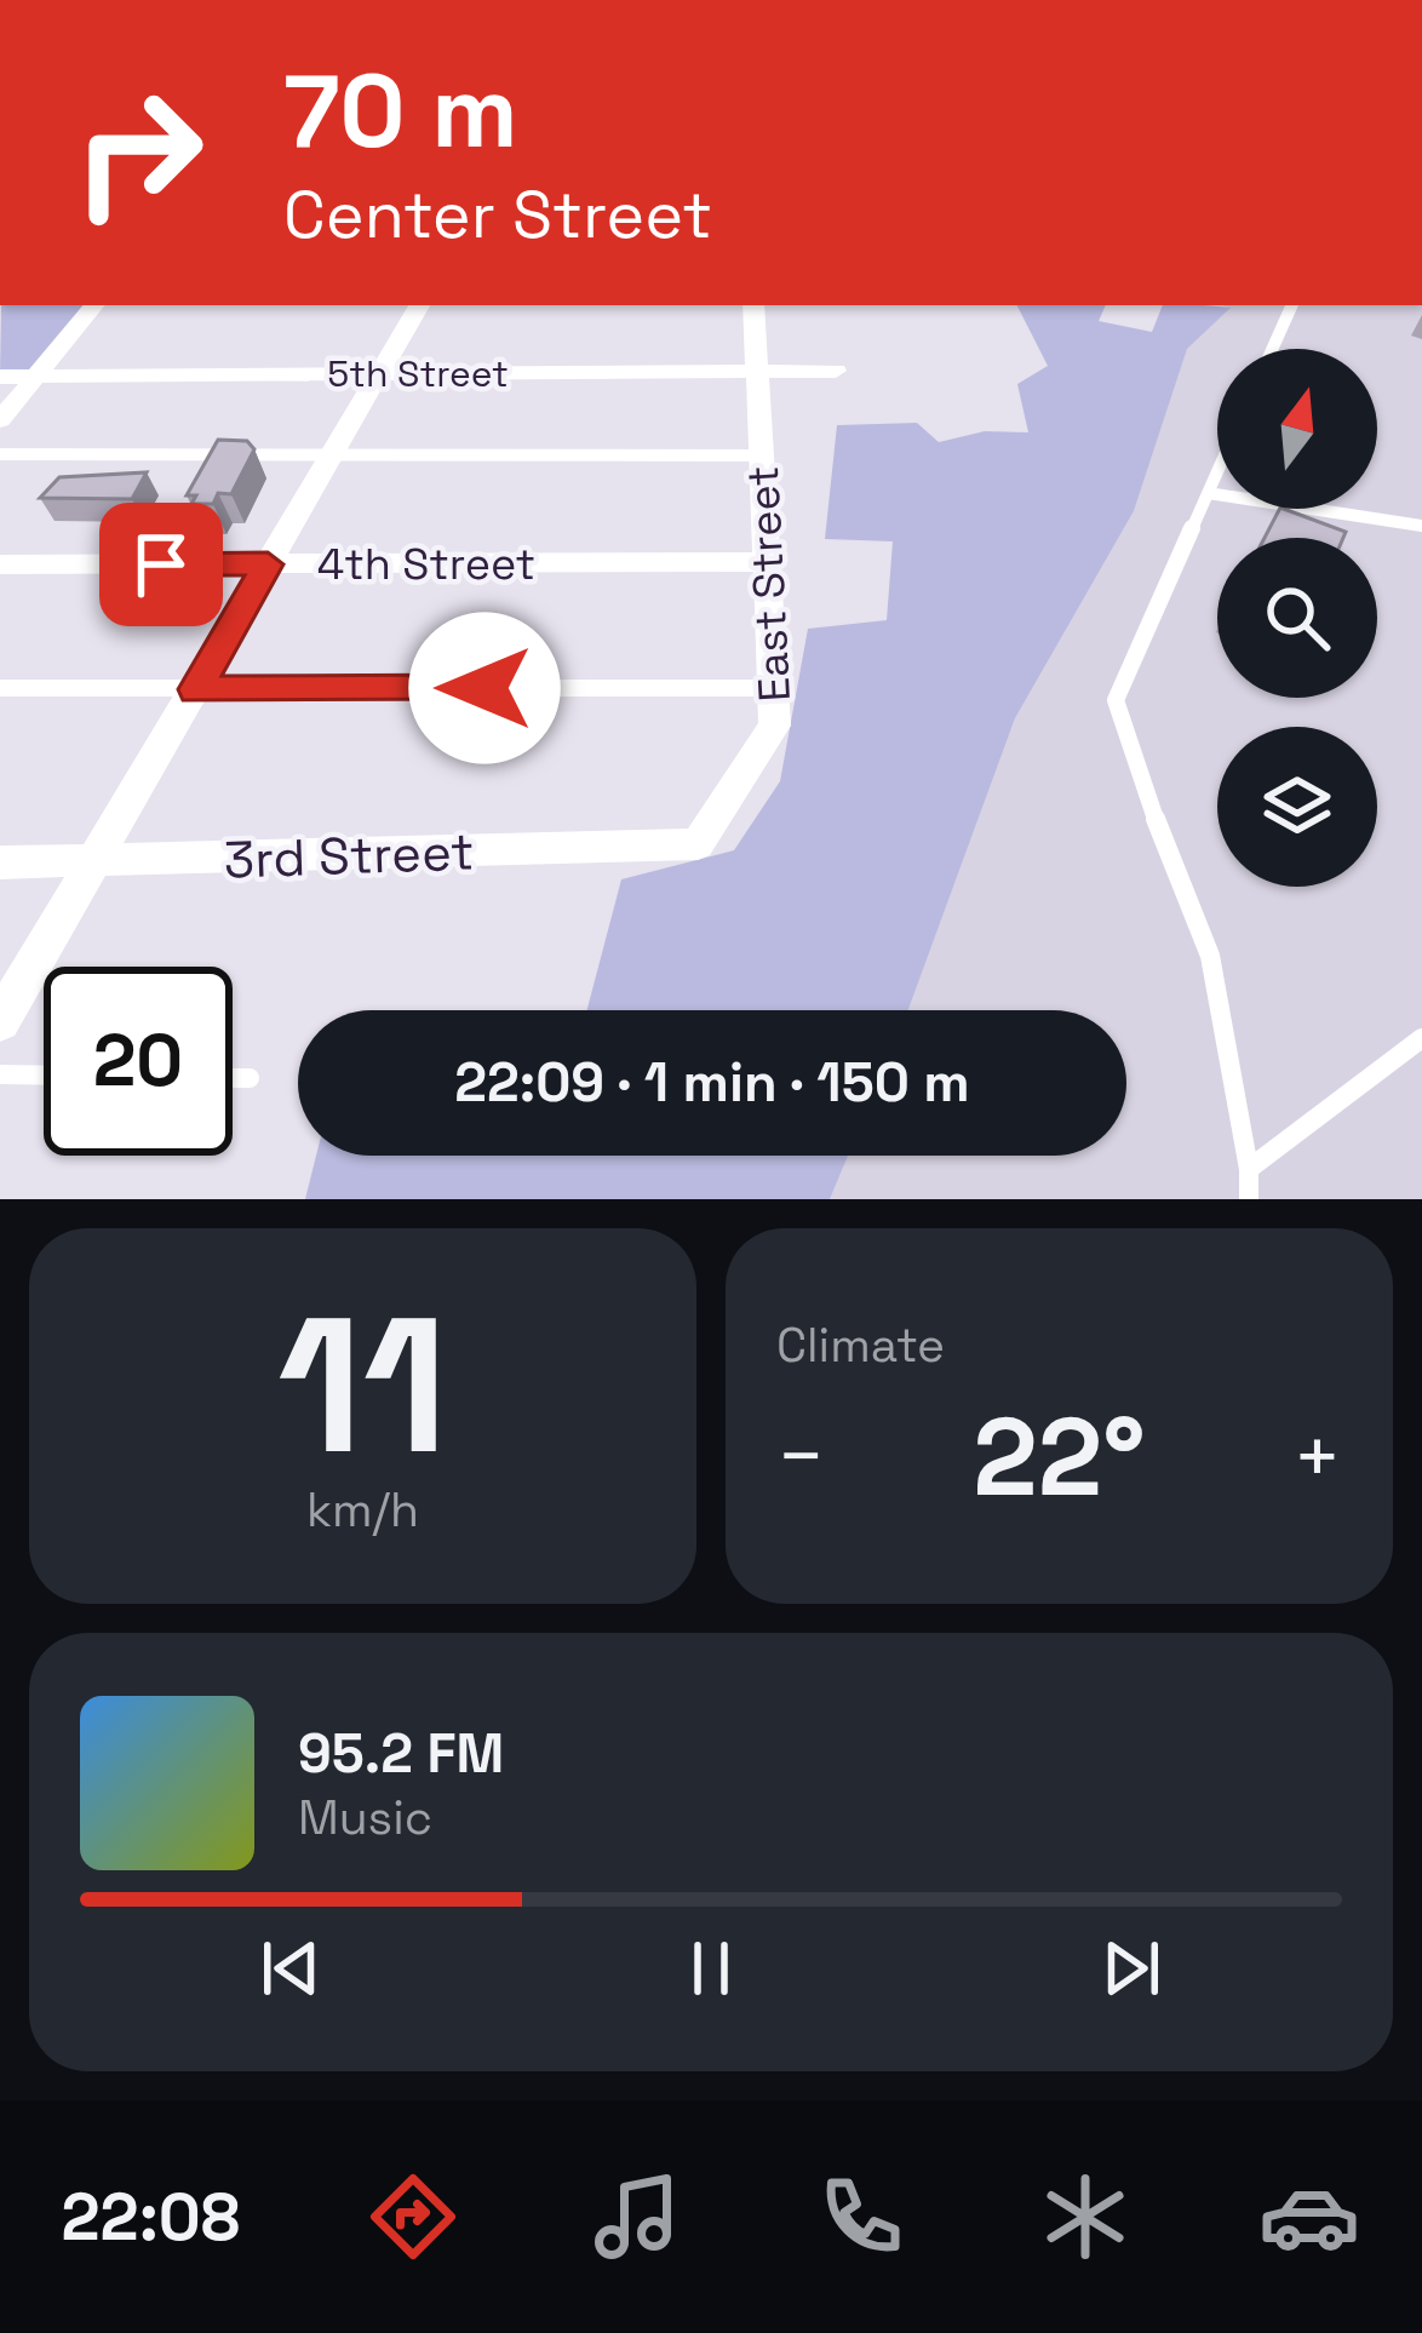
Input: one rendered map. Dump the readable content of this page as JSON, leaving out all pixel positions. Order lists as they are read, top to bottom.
{
  "streets": {
    "street": [
      "5th Street",
      "4th Street",
      "East Street",
      "3rd Street"
    ]
  },
  "crossings": [
    ["5th Street", "East Street"],
    ["4th Street", "East Street"],
    ["East Street", "3rd Street"]
  ],
  "north": "top",
  "page": {
    "turn": ["70 m", "Center Street"],
    "limit": "20",
    "trip": "22:09 · 1 min · 150 m",
    "tile": [
      ["11", "km/h"],
      "Climate"
    ],
    "heat": ["−", "22°", "+"],
    "song": ["95.2 FM", "Music"],
    "tabs": "22:08"
  }
}
